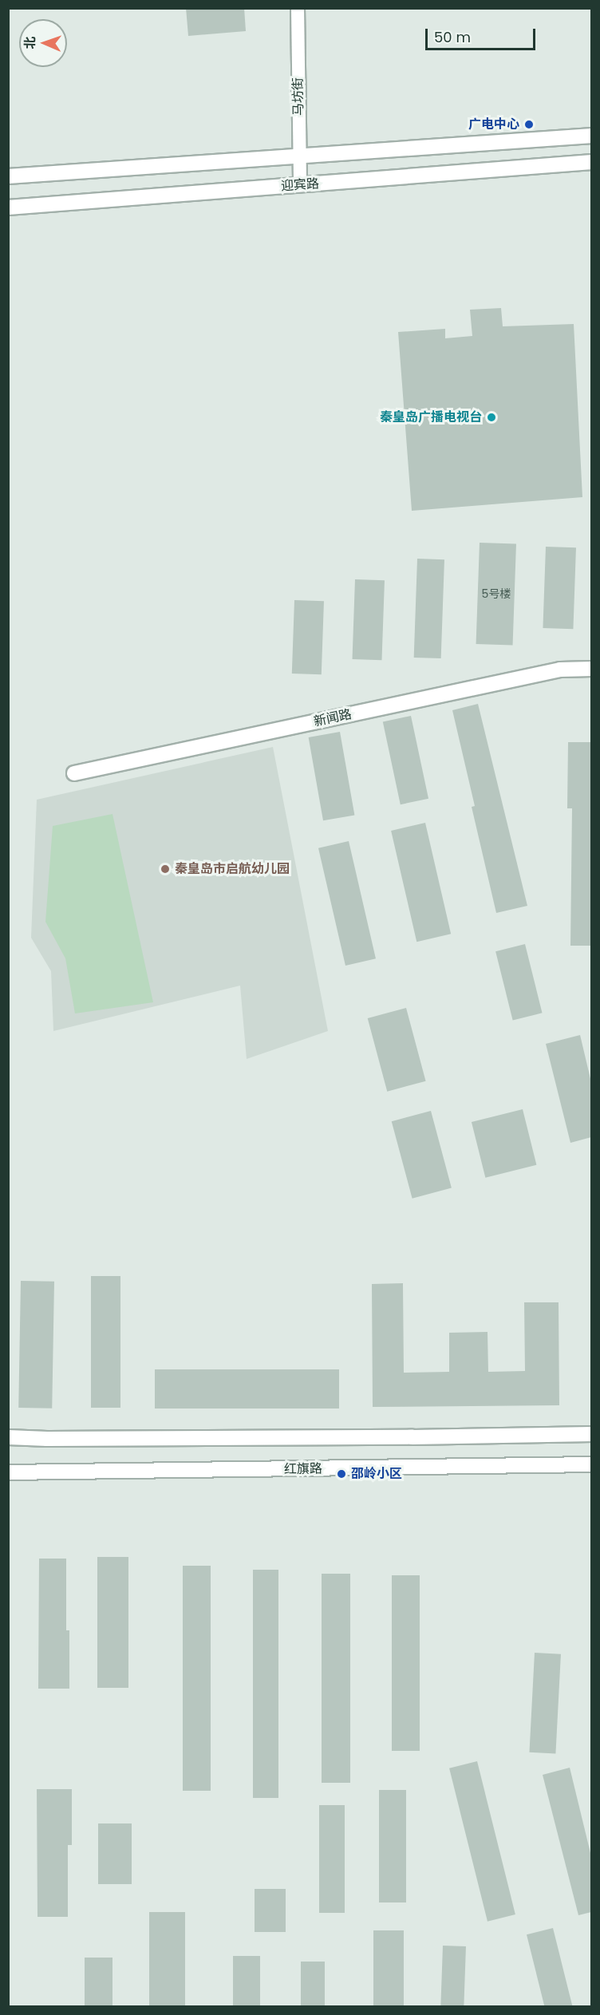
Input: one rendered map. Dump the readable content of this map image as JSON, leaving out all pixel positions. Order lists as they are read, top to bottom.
{
  "streets": {
    "main road": ["迎宾路", "新闻路", "红旗路"],
    "street": ["马坊街"]
  },
  "crossings": [
    ["马坊街", "迎宾路"]
  ],
  "places": [
    "广电中心",
    "秦皇岛广播电视台",
    "秦皇岛市启航幼儿园",
    "邵岭小区"
  ],
  "house_numbers": ["5号楼"],
  "scale_bar": "50 m",
  "north": "left"
}
